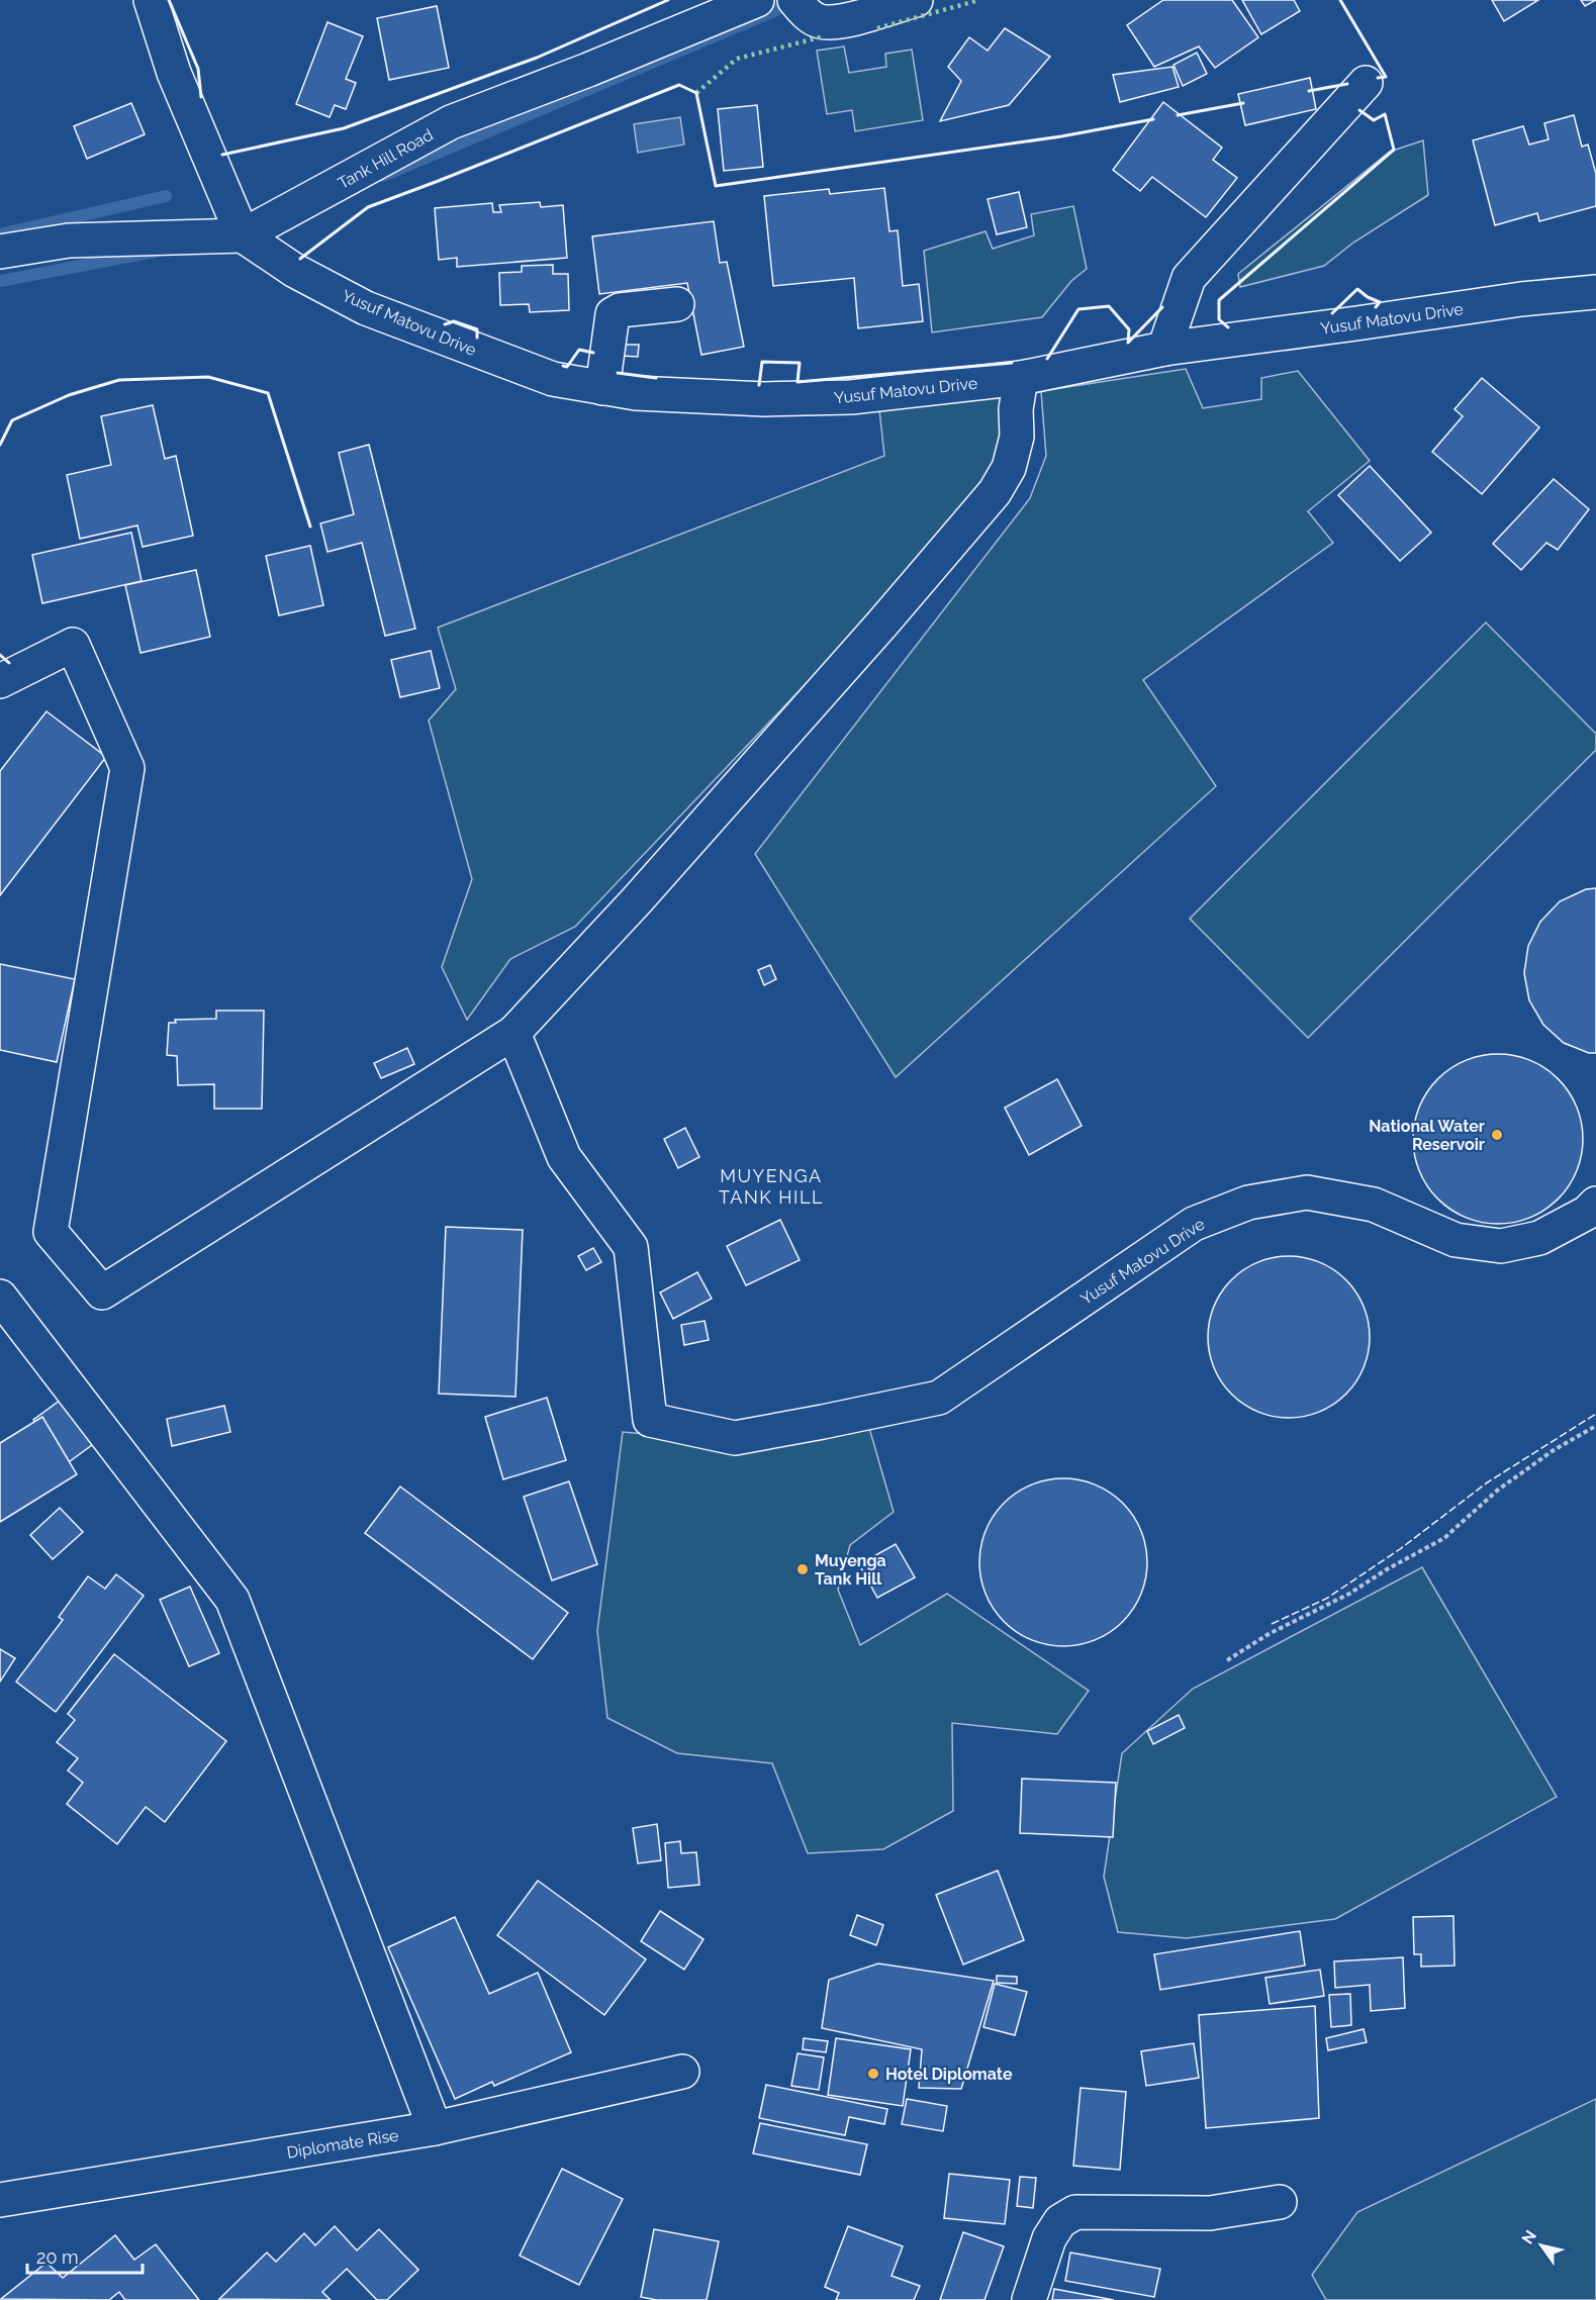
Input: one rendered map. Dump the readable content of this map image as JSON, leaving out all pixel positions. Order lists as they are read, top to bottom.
{
  "streets": {
    "street": ["Tank Hill Road", "Yusuf Matovu Drive", "Diplomate Rise"]
  },
  "crossings": [
    ["Tank Hill Road", "Yusuf Matovu Drive"]
  ],
  "districts": ["MUYENGA TANK HILL"],
  "places": ["National Water Reservoir", "Muyenga Tank Hill", "Hotel Diplomate"],
  "scale_bar": "20 m",
  "north": "top left"
}
